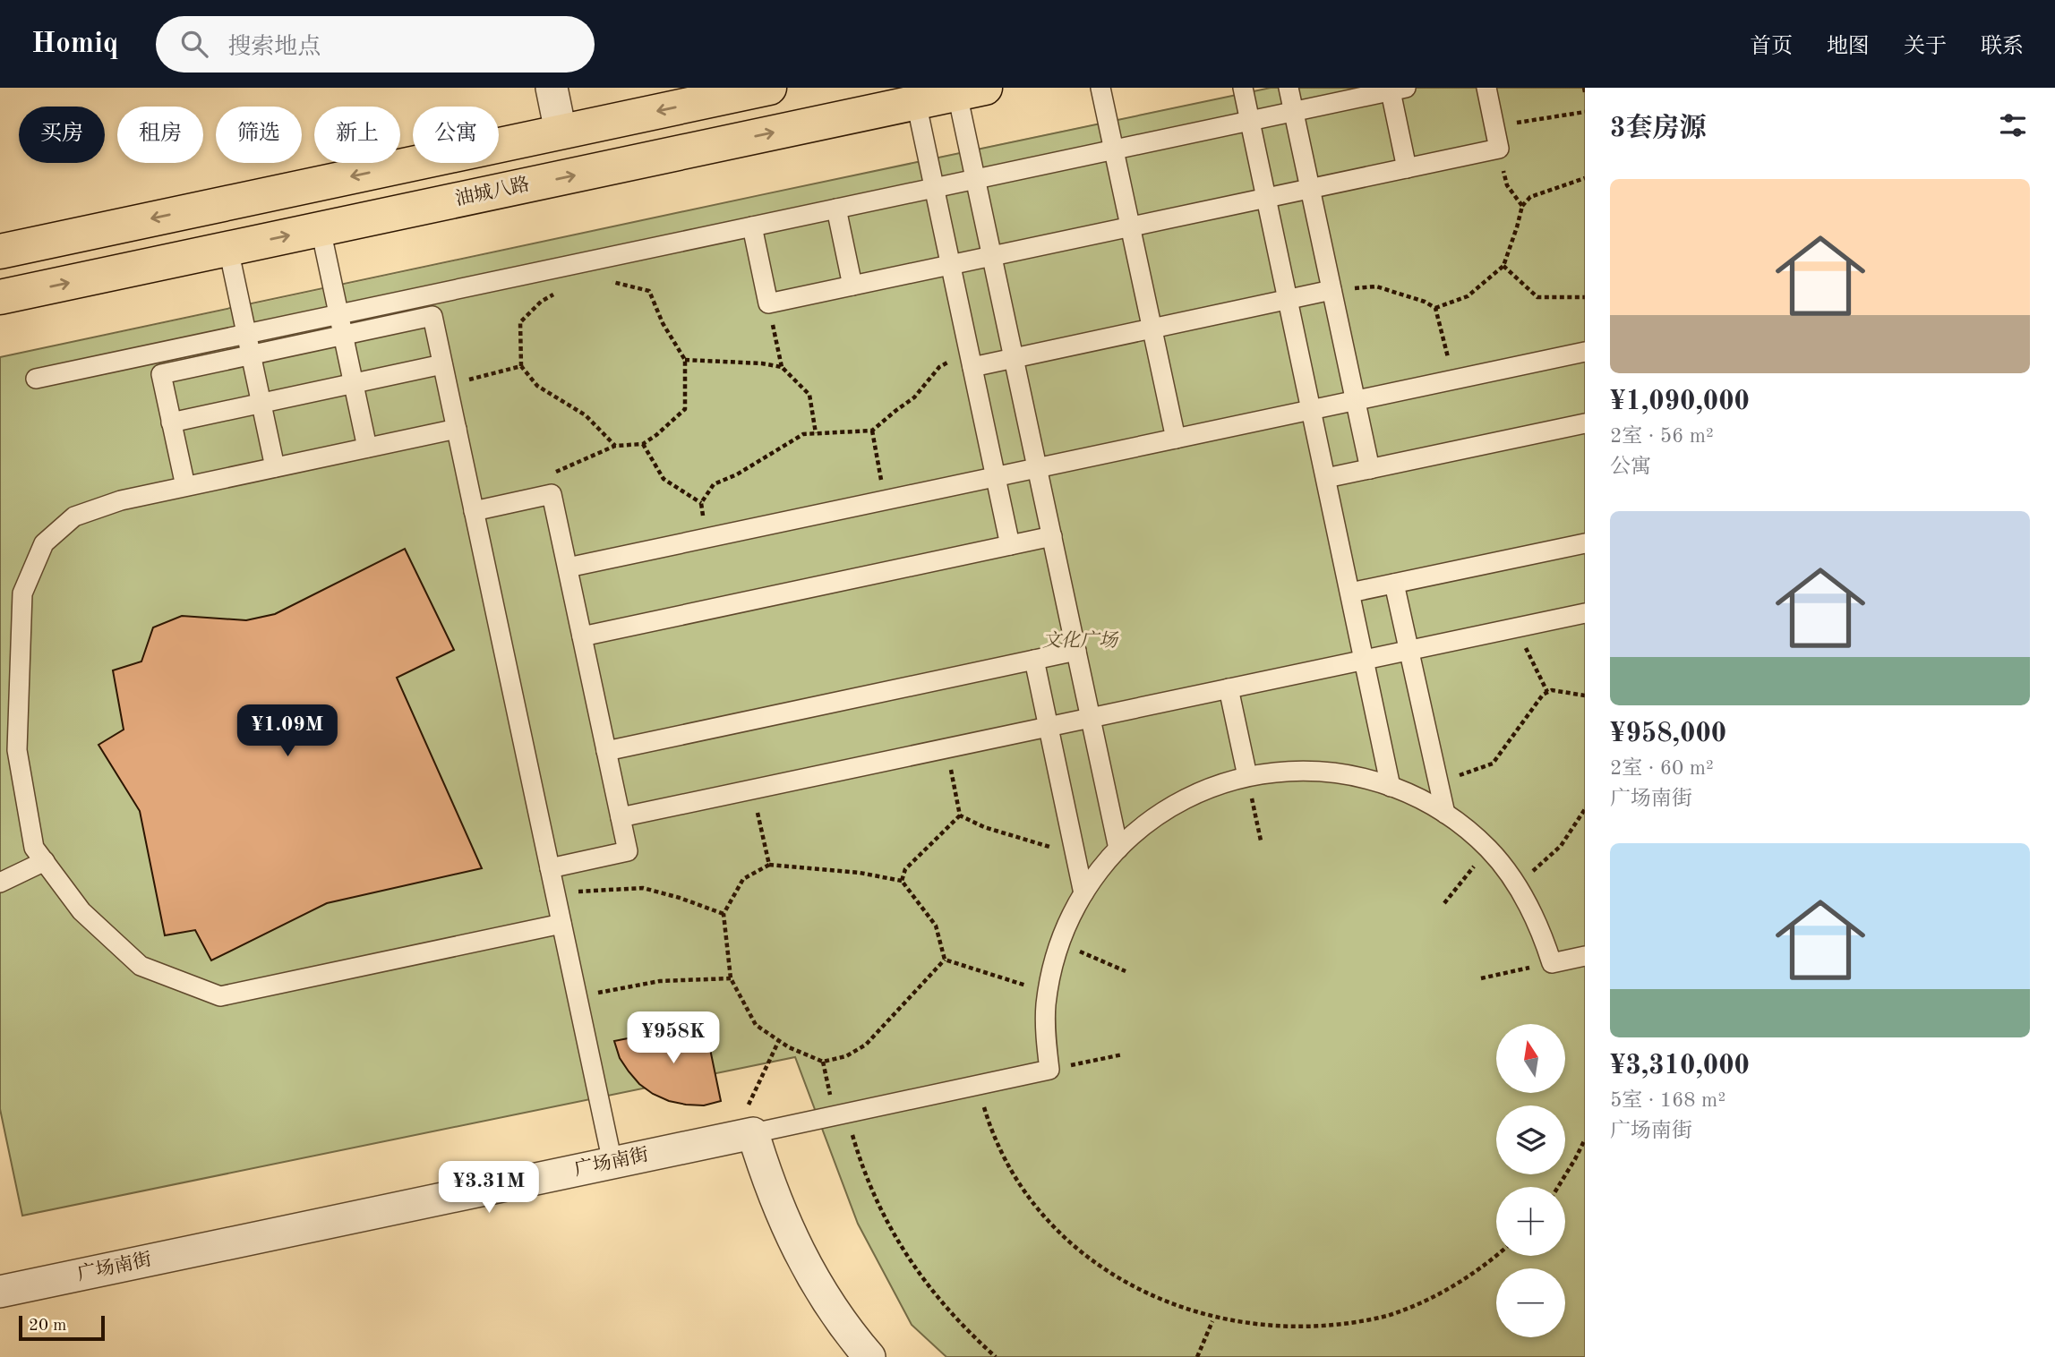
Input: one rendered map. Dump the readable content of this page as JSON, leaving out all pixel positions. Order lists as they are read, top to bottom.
{
  "streets": {
    "main road": ["油城八路"],
    "street": ["广场南街"]
  },
  "parks": ["文化广场"],
  "scale_bar": "20 m",
  "north": "top",
  "page": {
    "header": "Homiq",
    "search": "搜索地点",
    "nav": [
      "首页",
      "地图",
      "关于",
      "联系"
    ],
    "heading": "3套房源",
    "chip": [
      "买房",
      "租房",
      "筛选",
      "新上",
      "公寓"
    ],
    "list": [
      {
        "name": "¥1,090,000",
        "note": "2室 · 56 m² · 公寓"
      },
      {
        "name": "¥958,000",
        "note": "2室 · 60 m² · 广场南街"
      },
      {
        "name": "¥3,310,000",
        "note": "5室 · 168 m² · 广场南街"
      }
    ],
    "price": ["¥1.09M", "¥958K", "¥3.31M"],
    "map_buttons": ["+", "−"],
    "scale": "20 m"
  }
}
